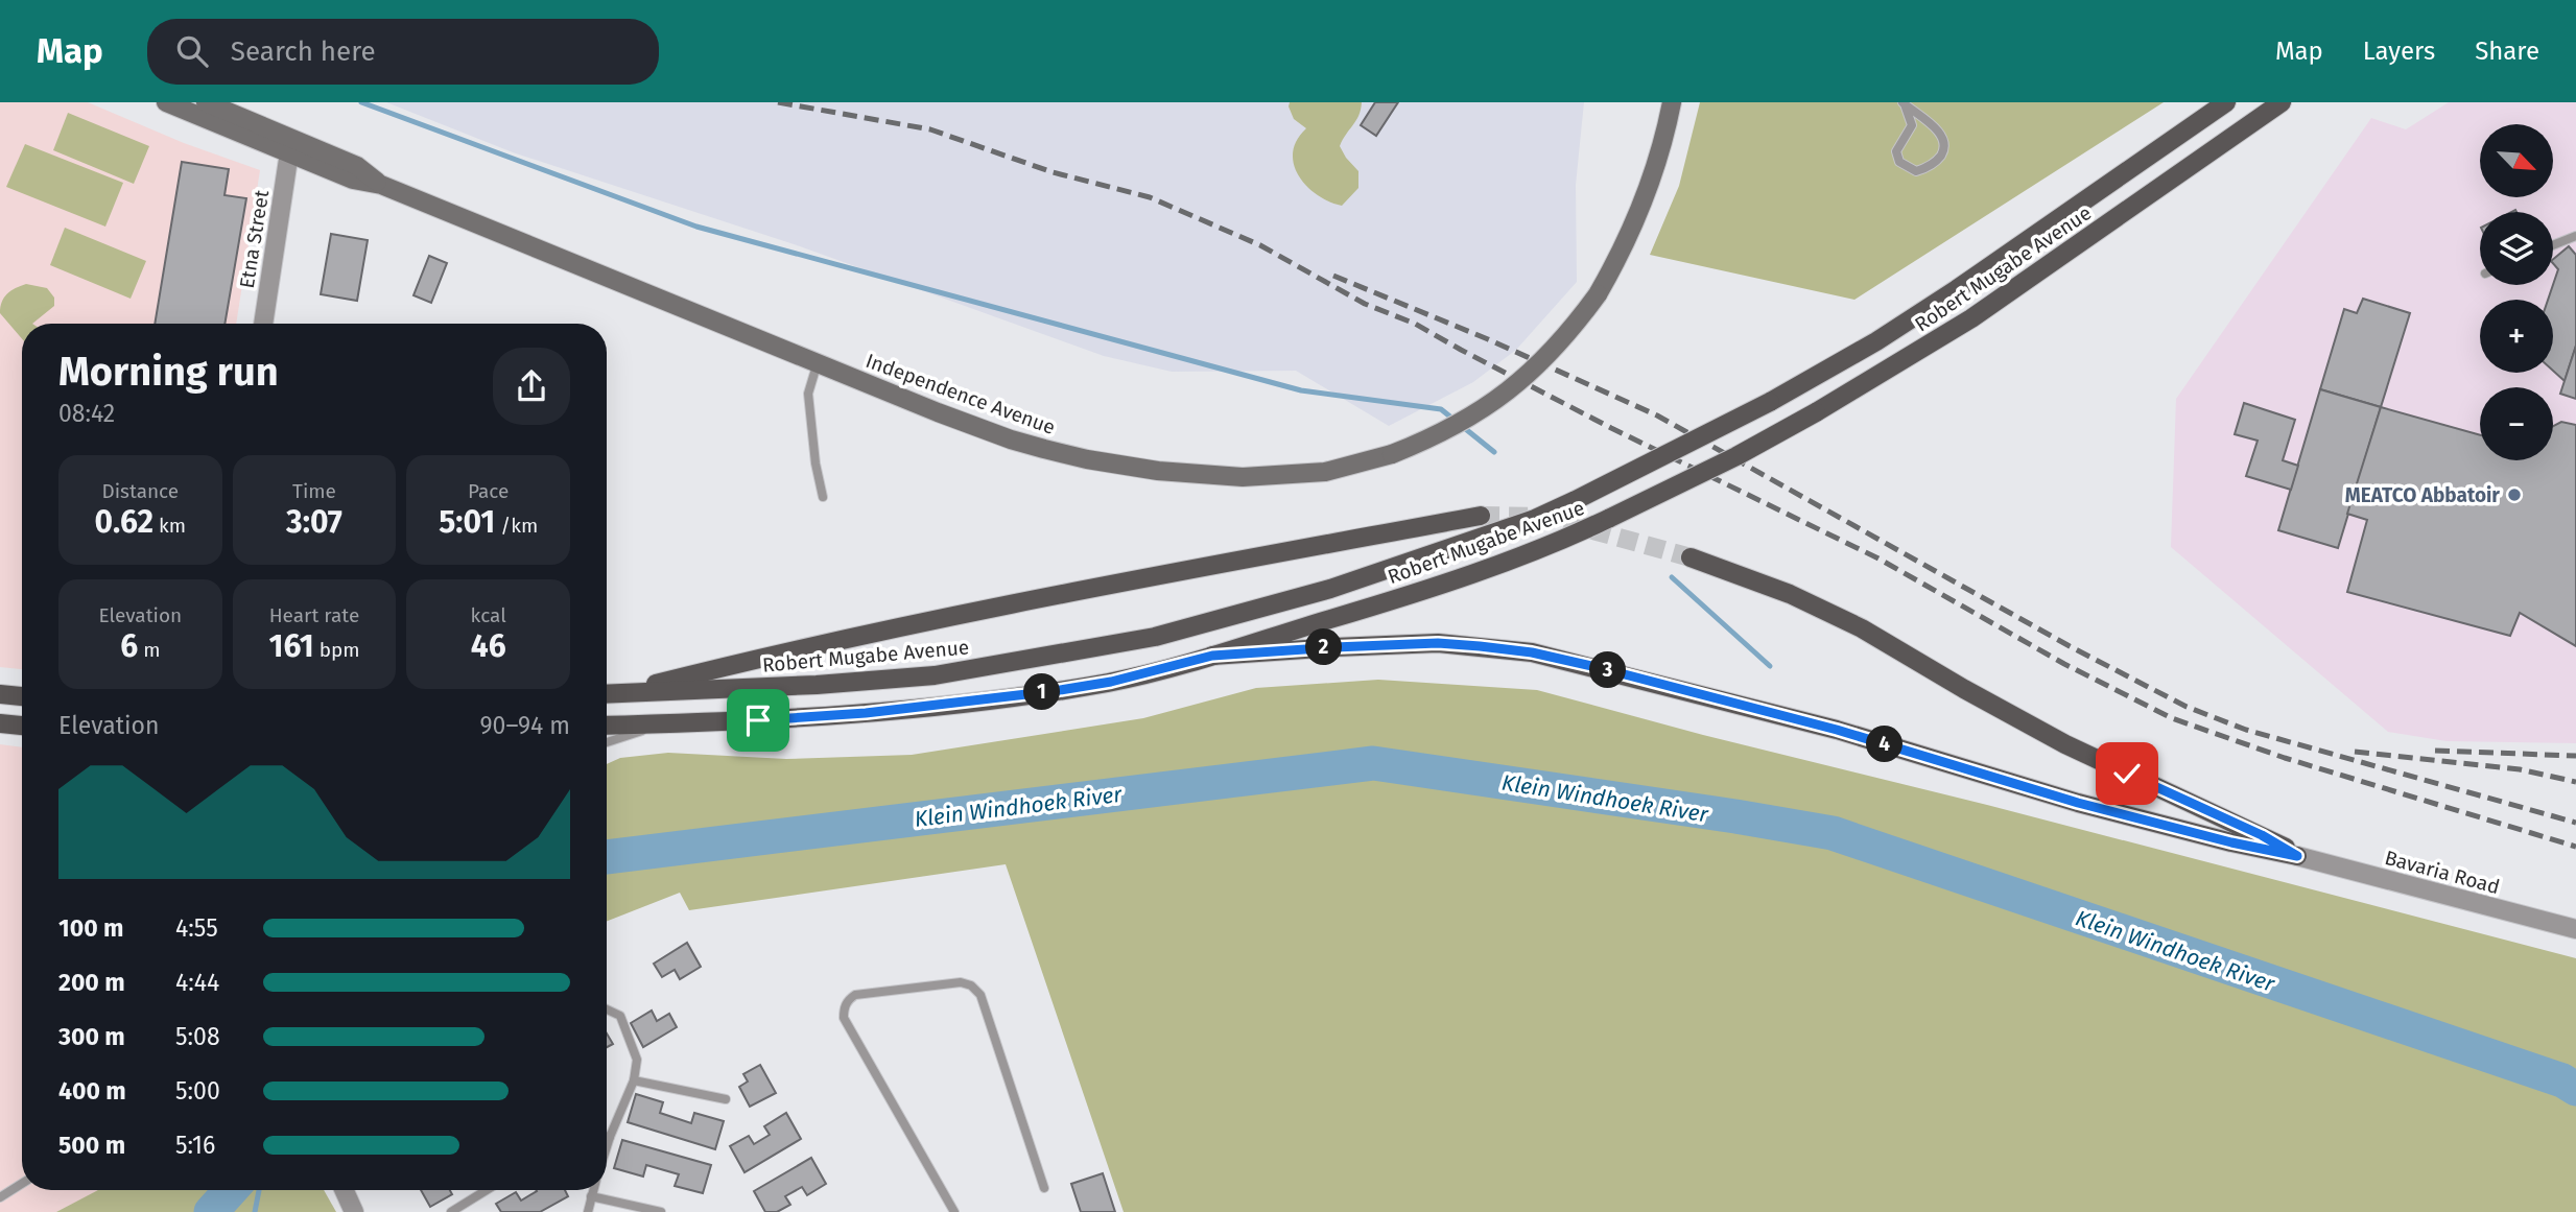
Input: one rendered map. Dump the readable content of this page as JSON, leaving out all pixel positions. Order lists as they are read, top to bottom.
{
  "streets": {
    "main road": ["Robert Mugabe Avenue", "Independence Avenue"],
    "street": ["Etna Street", "Bavaria Road"]
  },
  "crossings": [
    ["Etna Street", "Independence Avenue"]
  ],
  "water": ["Klein Windhoek River"],
  "places": ["MEATCO Abbatoir"],
  "north": "bottom right",
  "page": {
    "header": "Map",
    "search": "Search here",
    "nav": ["Map", "Layers", "Share"],
    "map_buttons": ["+", "−"],
    "heading": ["Morning run", "08:42"],
    "stats": [
      ["Distance", "0.62 km"],
      ["Time", "3:07"],
      ["Pace", "5:01 /km"],
      ["Elevation", "6 m"],
      ["Heart rate", "161 bpm"],
      ["kcal", "46"]
    ],
    "pins": [
      "2",
      "3",
      "1",
      "4"
    ],
    "chart": ["Elevation", "90–94 m"],
    "list": [
      {
        "name": "100 m",
        "note": "4:55"
      },
      {
        "name": "200 m",
        "note": "4:44"
      },
      {
        "name": "300 m",
        "note": "5:08"
      },
      {
        "name": "400 m",
        "note": "5:00"
      },
      {
        "name": "500 m",
        "note": "5:16"
      }
    ]
  }
}
